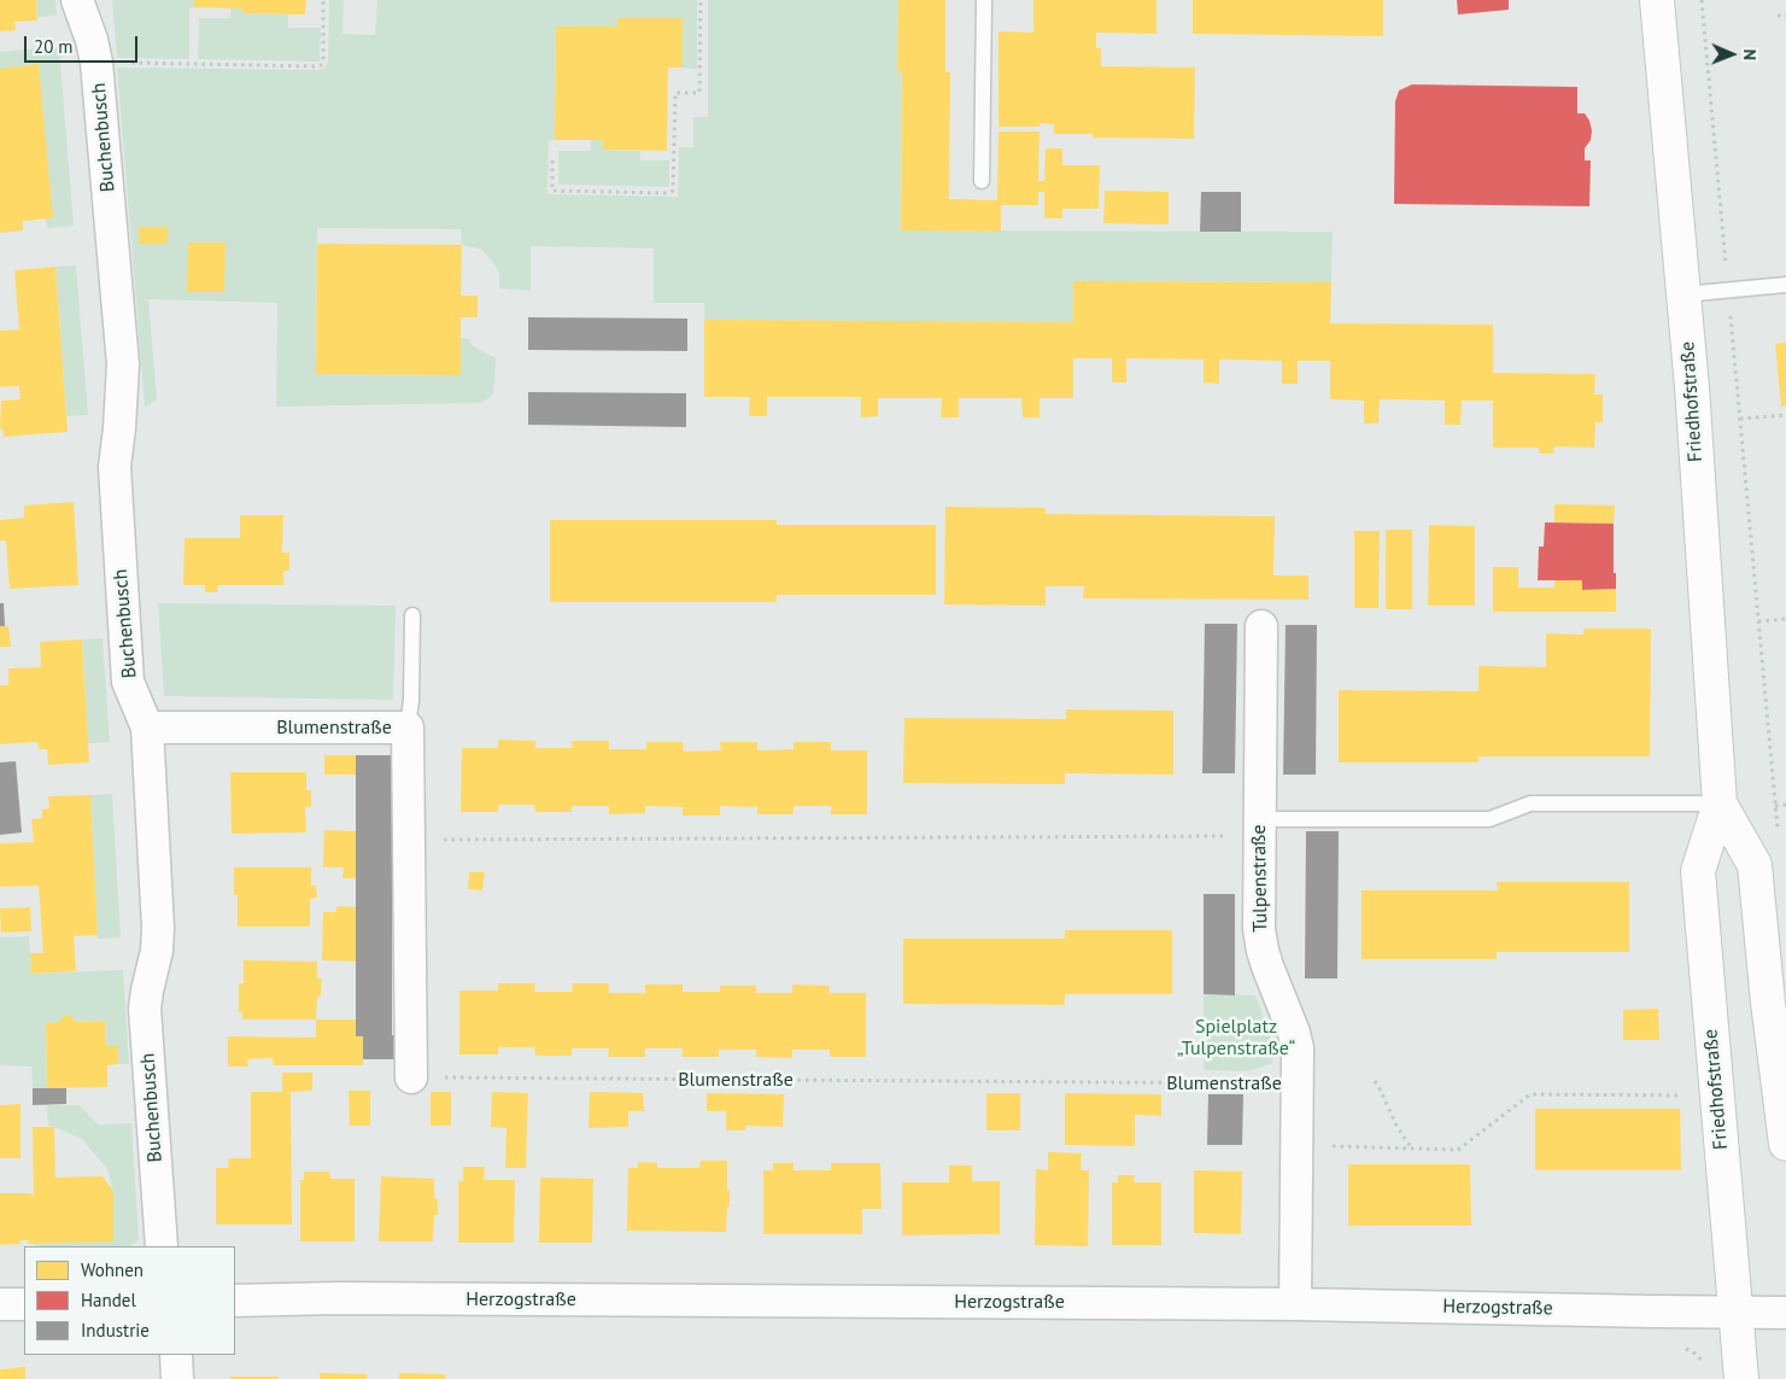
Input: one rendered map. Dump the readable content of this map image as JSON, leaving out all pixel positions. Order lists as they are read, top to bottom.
{
  "streets": {
    "main road": ["Friedhofstraße"],
    "street": [
      "Buchenbusch",
      "Blumenstraße",
      "Tulpenstraße",
      "Herzogstraße"
    ]
  },
  "crossings": [
    ["Buchenbusch", "Blumenstraße"],
    ["Friedhofstraße", "Herzogstraße"],
    ["Blumenstraße", "Tulpenstraße"],
    ["Tulpenstraße", "Herzogstraße"]
  ],
  "parks": ["Spielplatz „Tulpenstraße“"],
  "legend": ["Wohnen", "Handel", "Industrie"],
  "scale_bar": "20 m",
  "north": "right"
}
